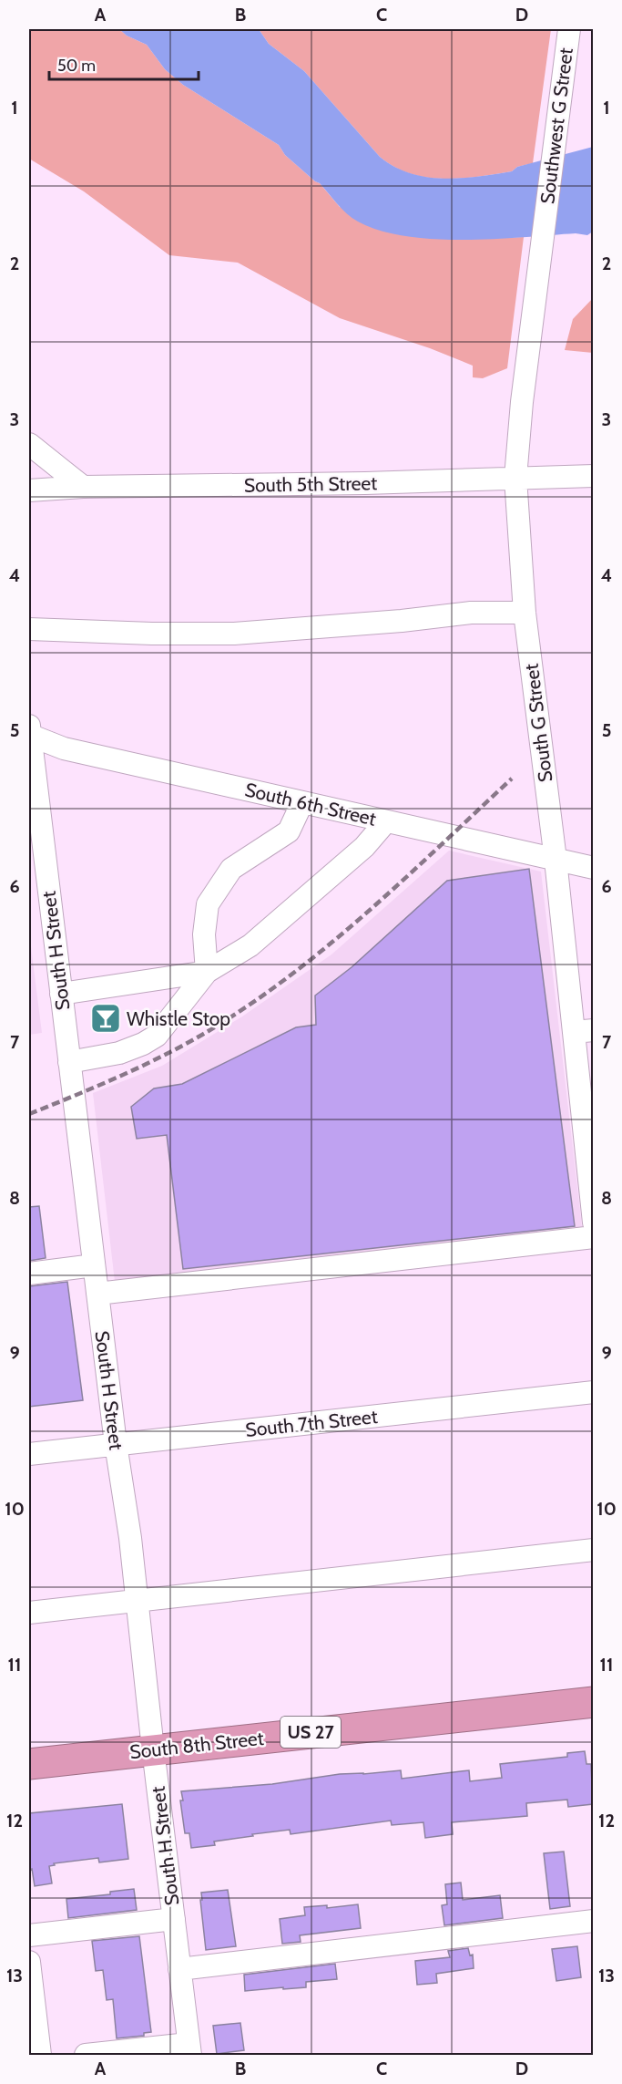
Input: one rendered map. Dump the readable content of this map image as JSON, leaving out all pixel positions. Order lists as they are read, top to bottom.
{
  "streets": {
    "highway": ["US 27", "South 8th Street"],
    "street": [
      "Southwest G Street",
      "South 5th Street",
      "South G Street",
      "South 6th Street",
      "South H Street",
      "South 7th Street"
    ]
  },
  "crossings": [
    ["Southwest G Street", "South G Street"],
    ["South 5th Street", "South G Street"],
    ["South G Street", "South 6th Street"],
    ["South 6th Street", "South H Street"],
    ["South H Street", "South 7th Street"],
    ["South H Street", "South 8th Street"]
  ],
  "places": {
    "bar": ["Whistle Stop"]
  },
  "scale_bar": "50 m",
  "grid": {
    "columns": [
      "A",
      "B",
      "C",
      "D"
    ],
    "rows": [
      "1",
      "2",
      "3",
      "4",
      "5",
      "6",
      "7",
      "8",
      "9",
      "10",
      "11",
      "12",
      "13"
    ]
  }
}
